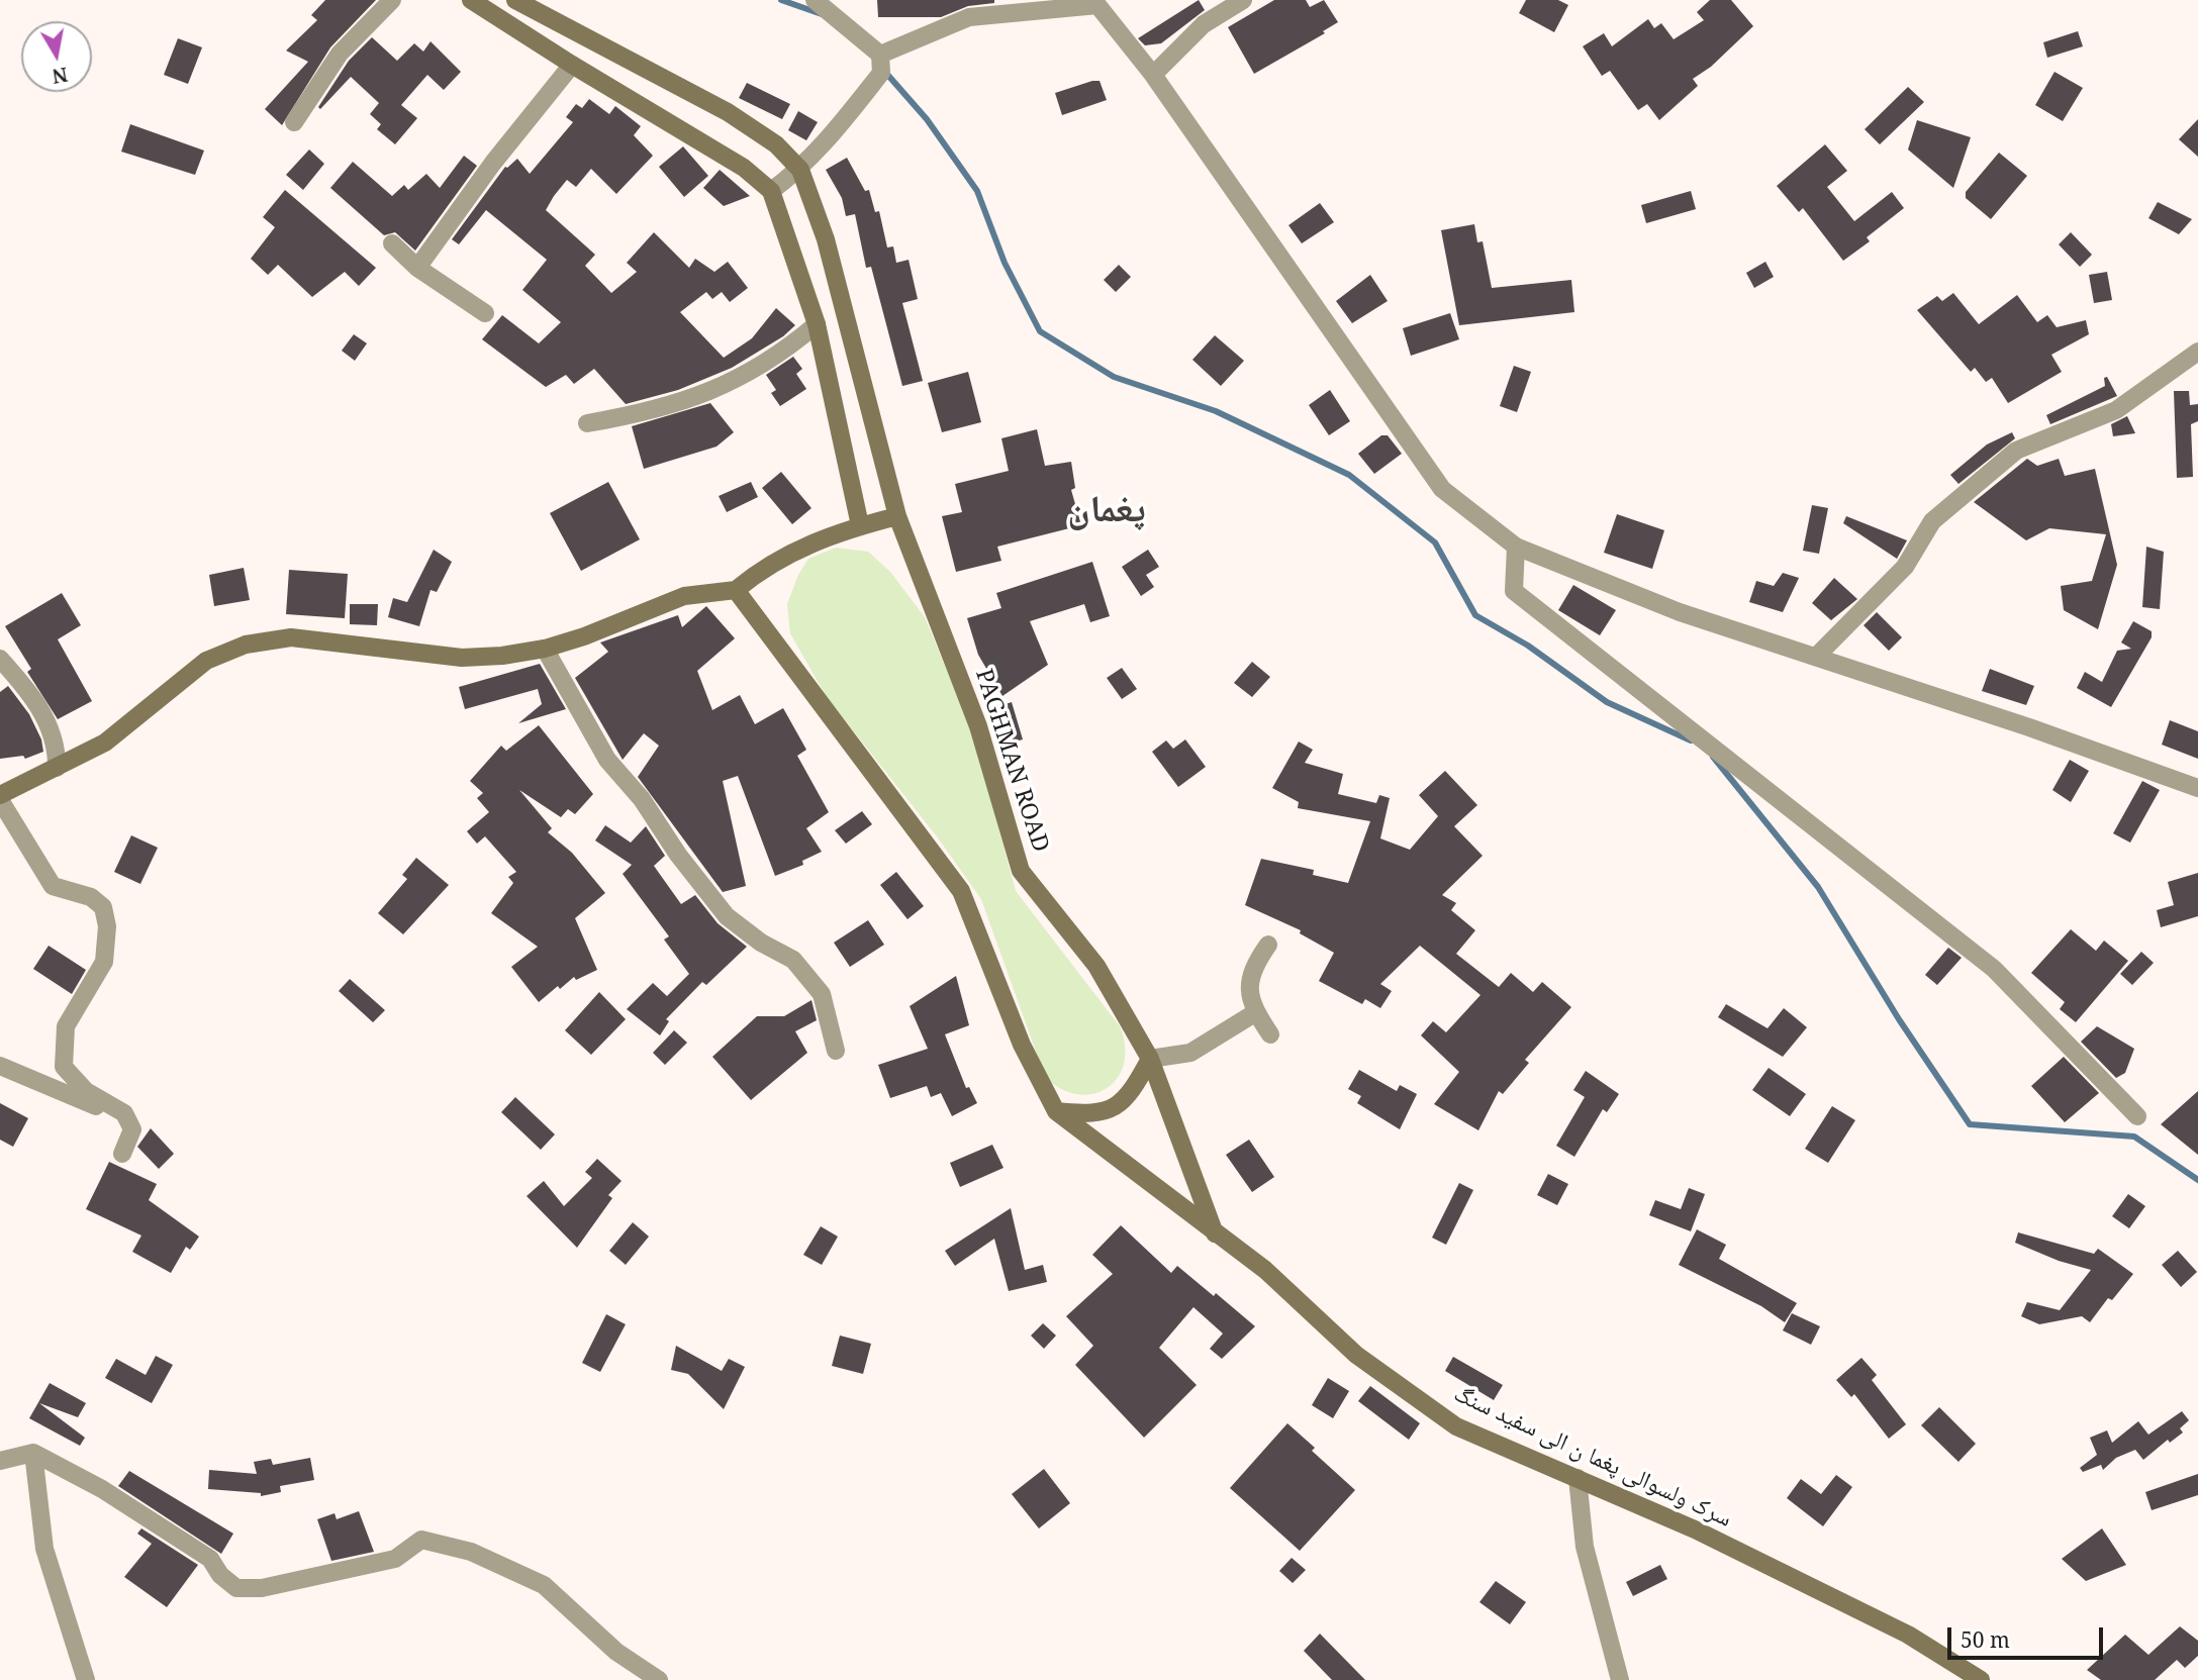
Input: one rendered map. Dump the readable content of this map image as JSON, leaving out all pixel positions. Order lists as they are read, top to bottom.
{
  "streets": {
    "main road": ["PAGHMAN ROAD", "سرک ولسوالی پغما ن الی سفید سنگ"]
  },
  "crossings": [
    ["PAGHMAN ROAD", "سرک ولسوالی پغما ن الی سفید سنگ"]
  ],
  "districts": ["پغمان"],
  "scale_bar": "50 m",
  "north": "bottom"
}
